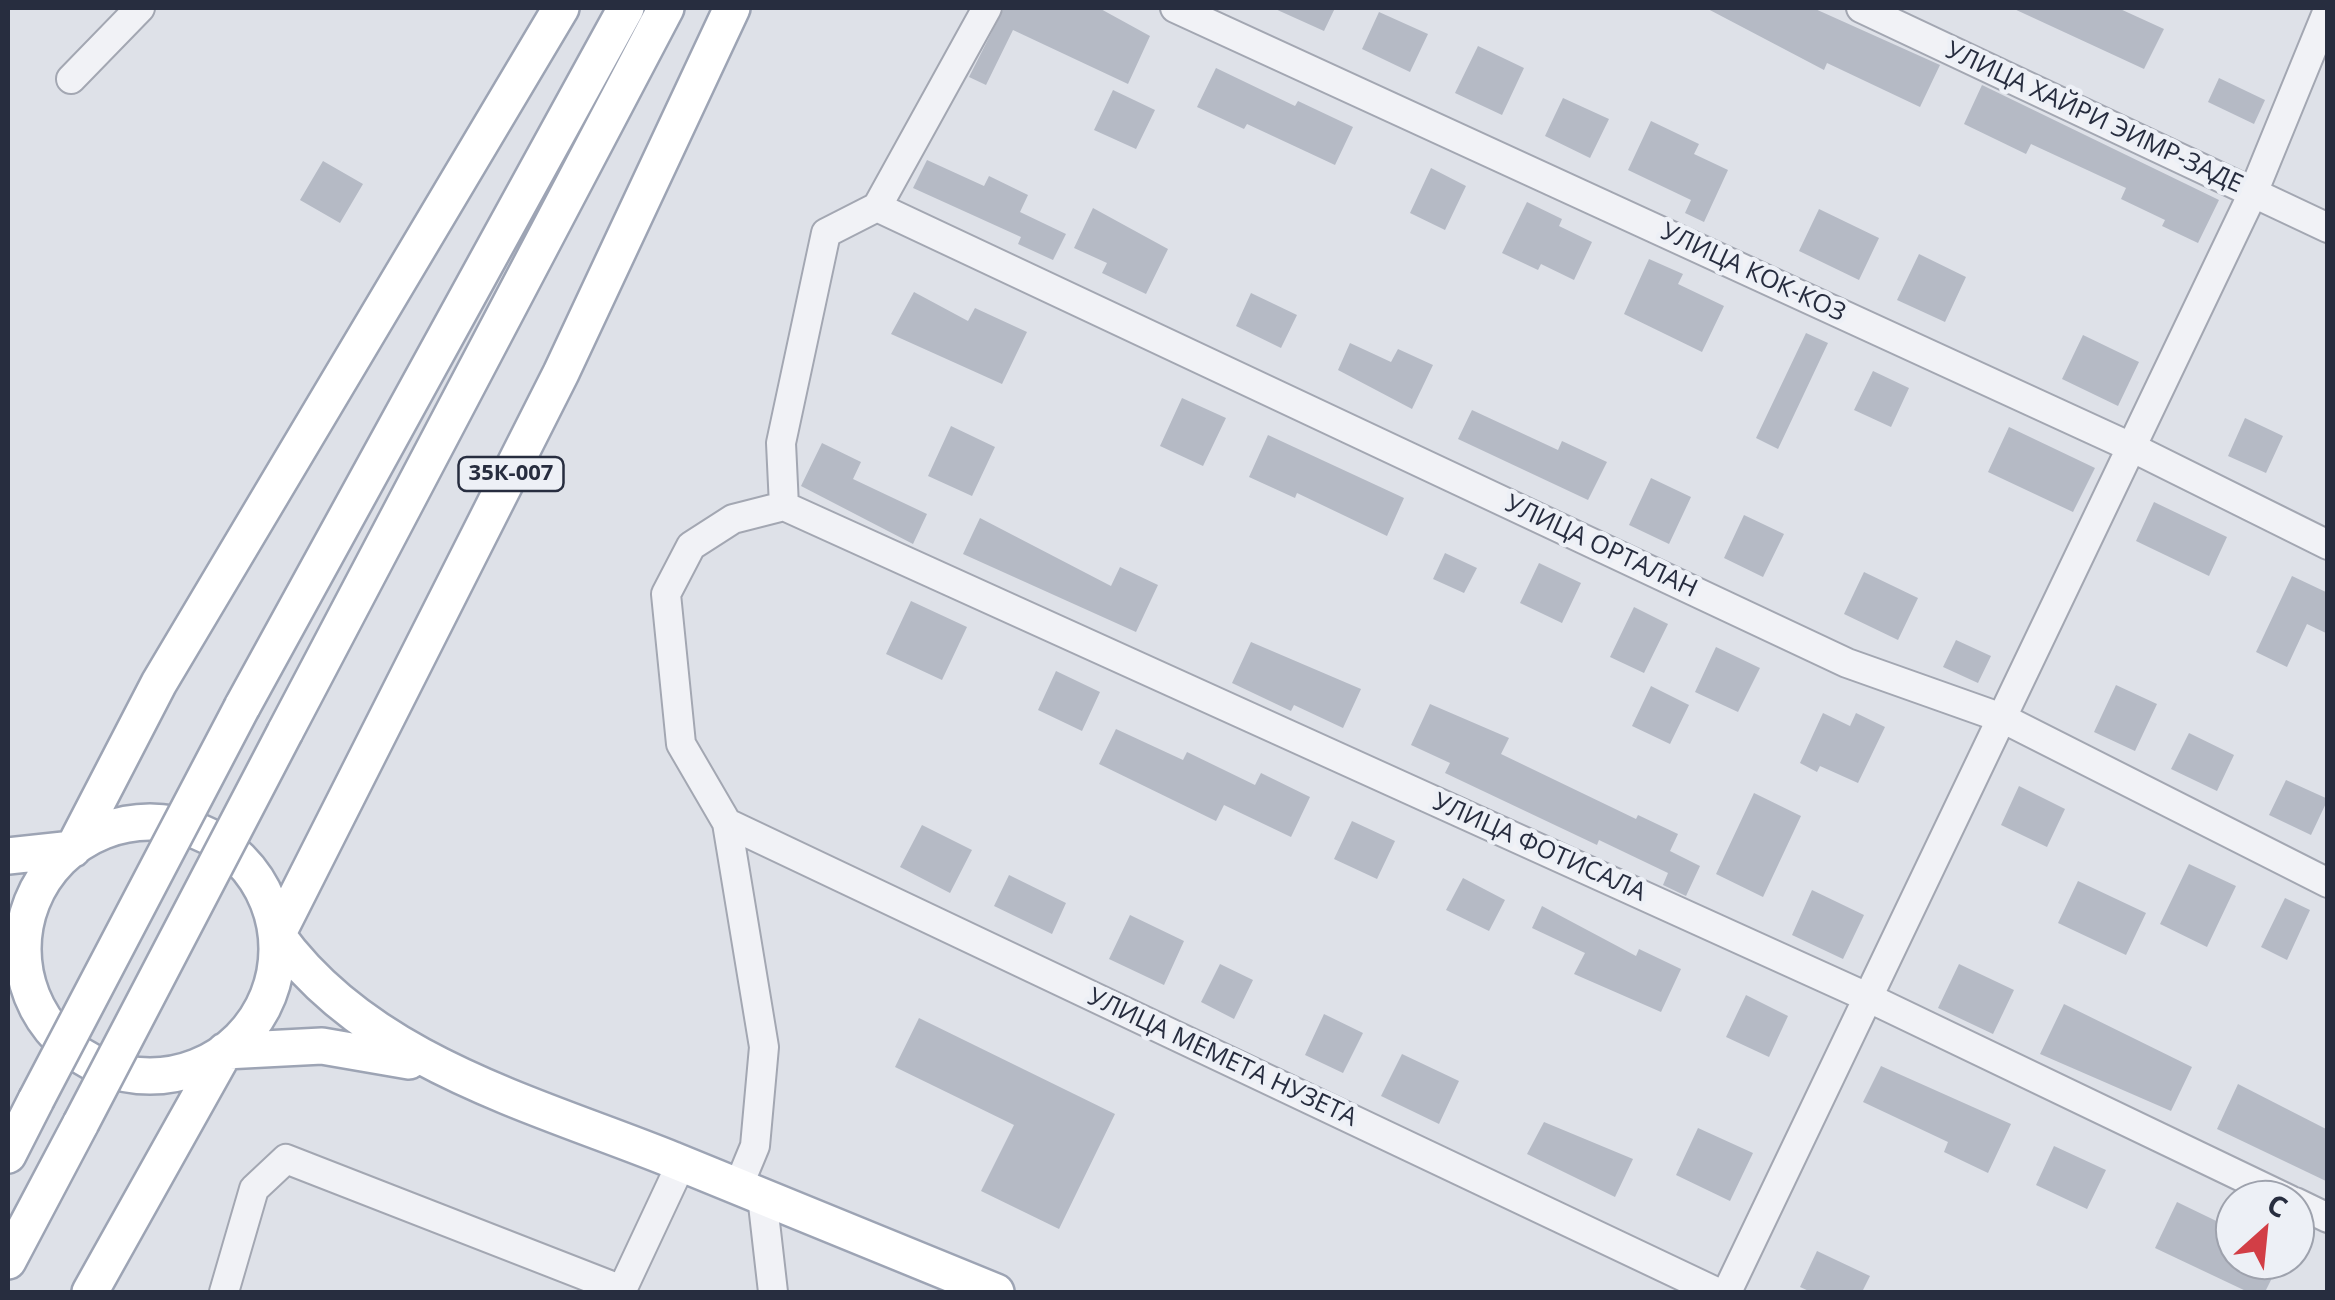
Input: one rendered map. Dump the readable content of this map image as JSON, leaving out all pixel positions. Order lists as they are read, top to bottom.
{
  "streets": {
    "main road": ["35К-007"],
    "street": [
      "УЛИЦА ХАЙРИ ЭИМР-ЗАДЕ",
      "УЛИЦА КОК-КОЗ",
      "УЛИЦА ОРТАЛАН",
      "УЛИЦА ФОТИСАЛА",
      "УЛИЦА МЕМЕТА НУЗЕТА"
    ]
  },
  "north": "top right"
}
